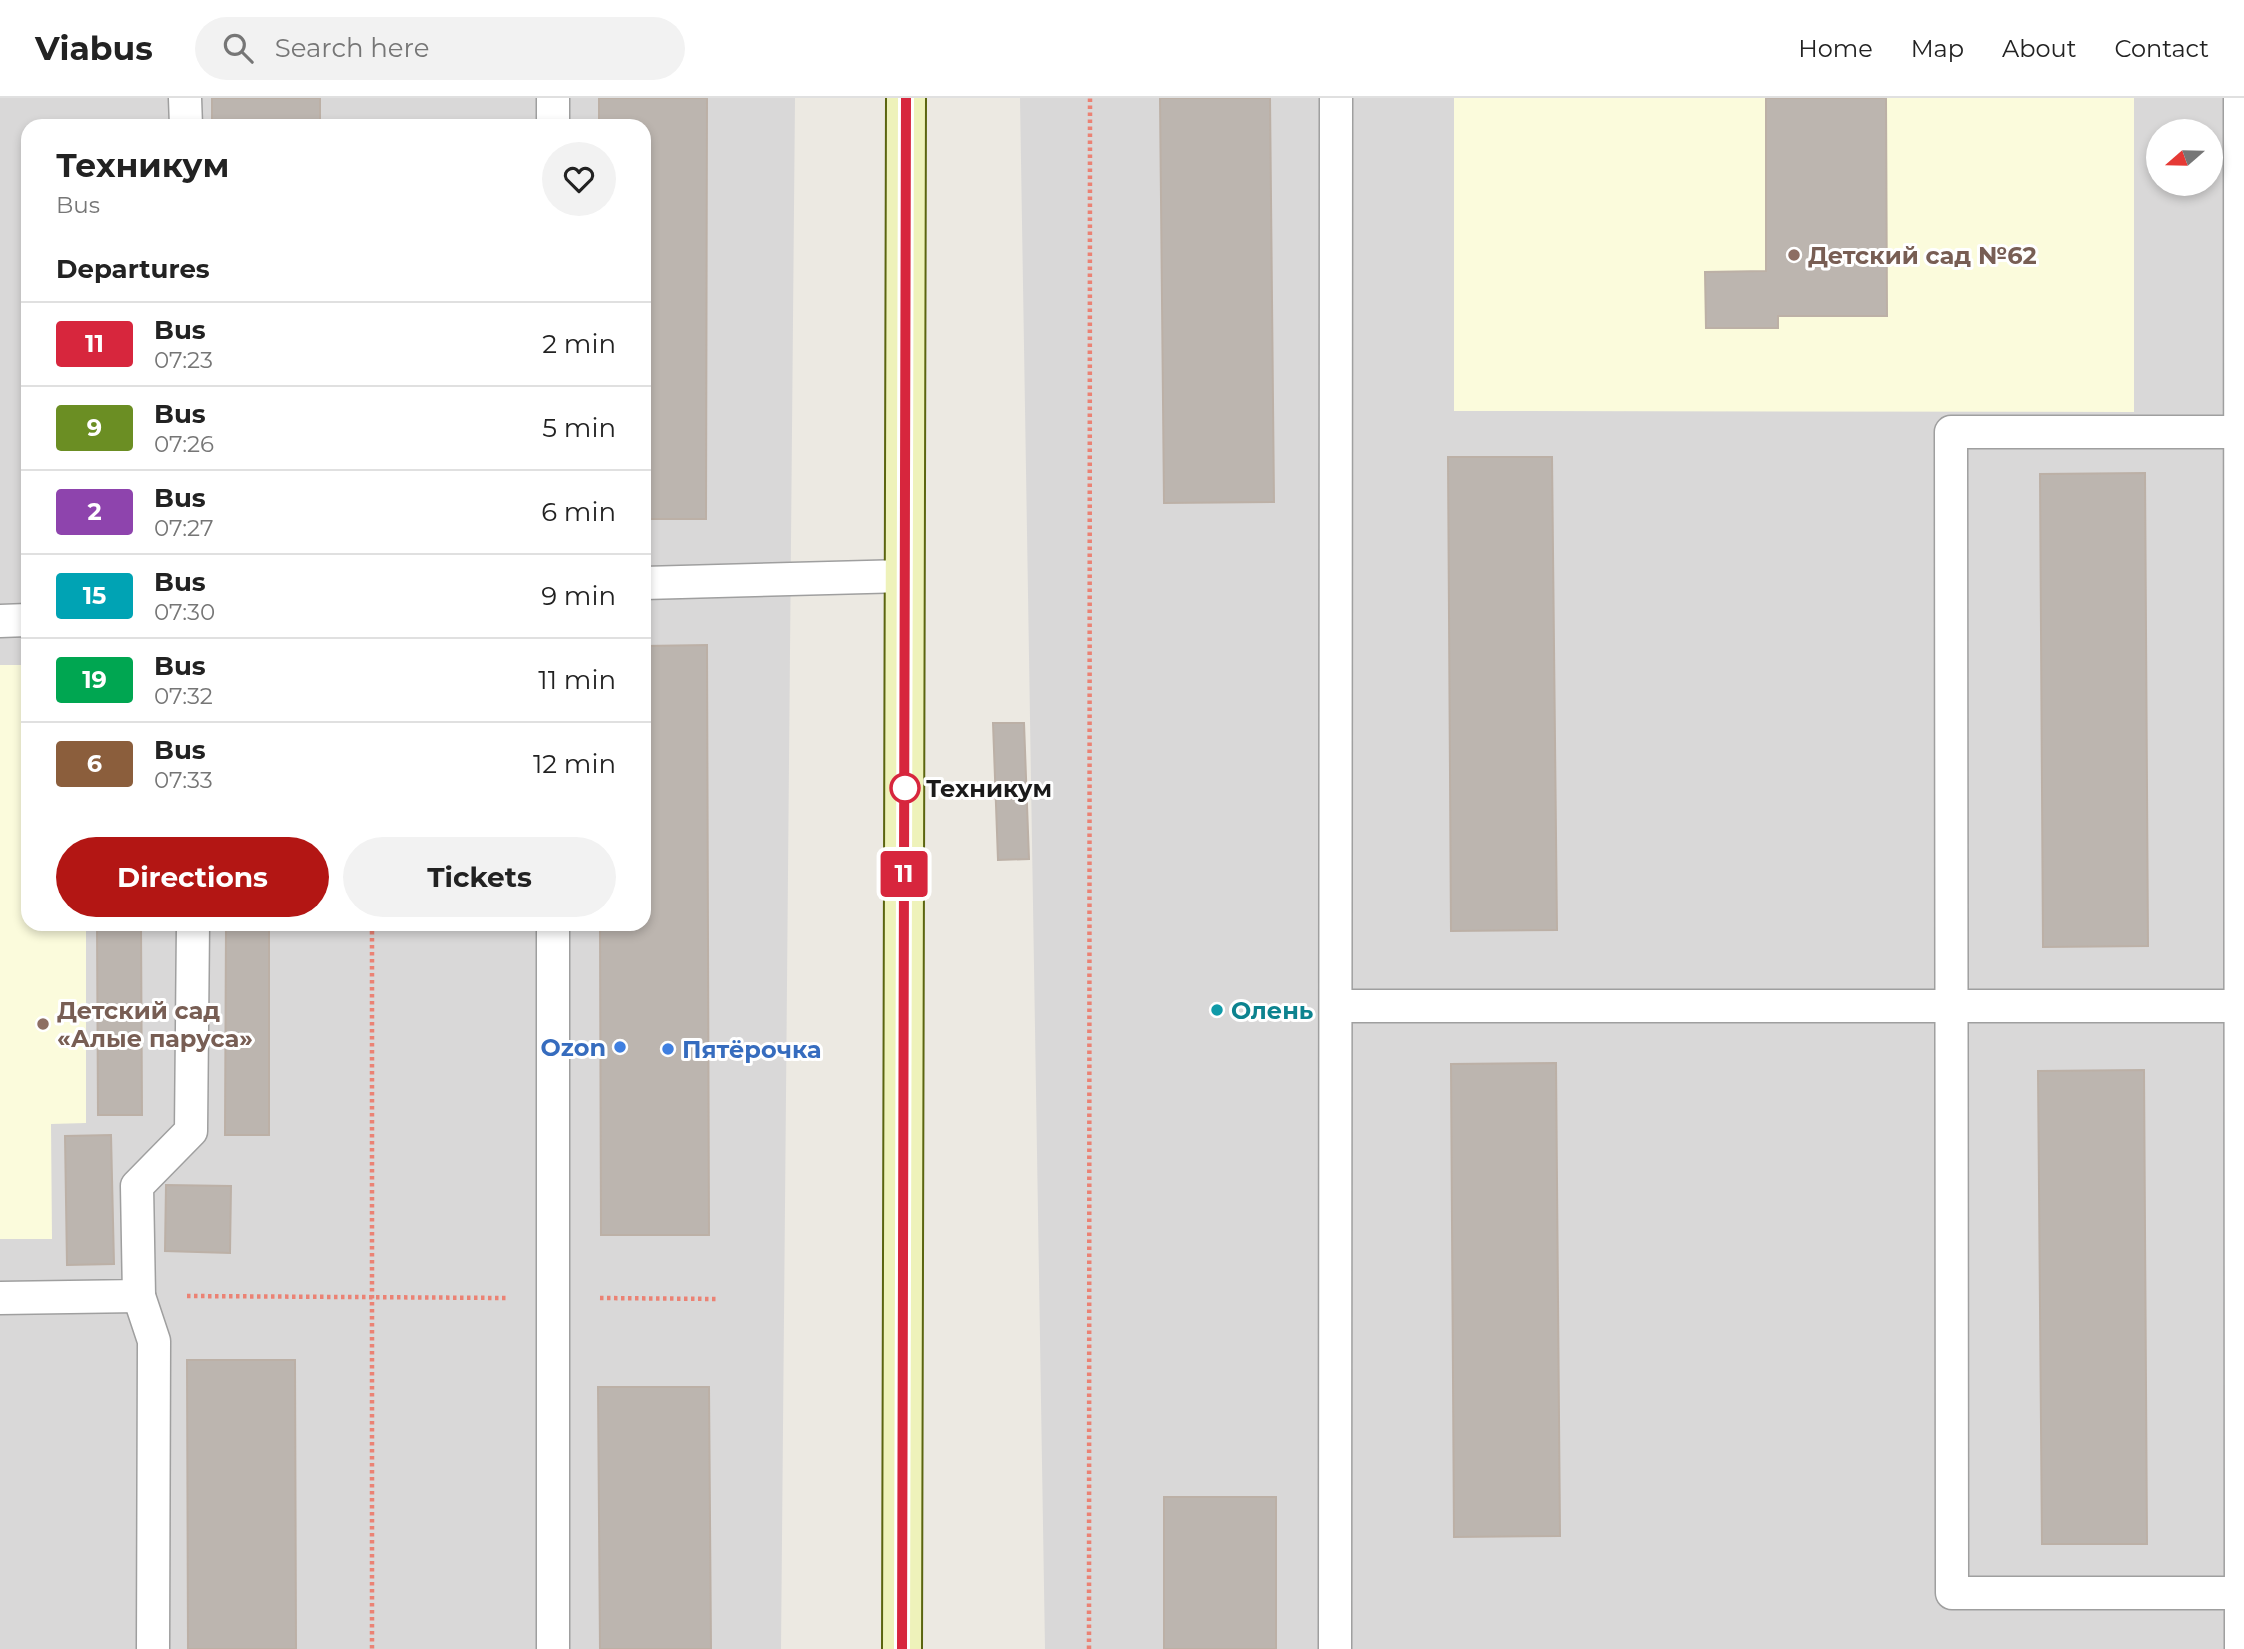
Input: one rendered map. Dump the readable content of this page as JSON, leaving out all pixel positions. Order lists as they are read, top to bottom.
{
  "places": [
    "Детский сад №62",
    "Техникум",
    "Олень",
    "Детский сад «Алые паруса»",
    "Ozon",
    "Пятёрочка"
  ],
  "lines": ["bus line 11"],
  "north": "left",
  "page": {
    "header": "Viabus",
    "search": "Search here",
    "nav": [
      "Home",
      "Map",
      "About",
      "Contact"
    ],
    "on_map": "11",
    "heading": [
      ["Техникум", "Bus"],
      "Departures"
    ],
    "list": [
      {
        "mark": "11",
        "name": "Bus",
        "note": "07:23",
        "value": "2 min"
      },
      {
        "mark": "9",
        "name": "Bus",
        "note": "07:26",
        "value": "5 min"
      },
      {
        "mark": "2",
        "name": "Bus",
        "note": "07:27",
        "value": "6 min"
      },
      {
        "mark": "15",
        "name": "Bus",
        "note": "07:30",
        "value": "9 min"
      },
      {
        "mark": "19",
        "name": "Bus",
        "note": "07:32",
        "value": "11 min"
      },
      {
        "mark": "6",
        "name": "Bus",
        "note": "07:33",
        "value": "12 min"
      }
    ],
    "buttons": ["Directions", "Tickets"]
  }
}
